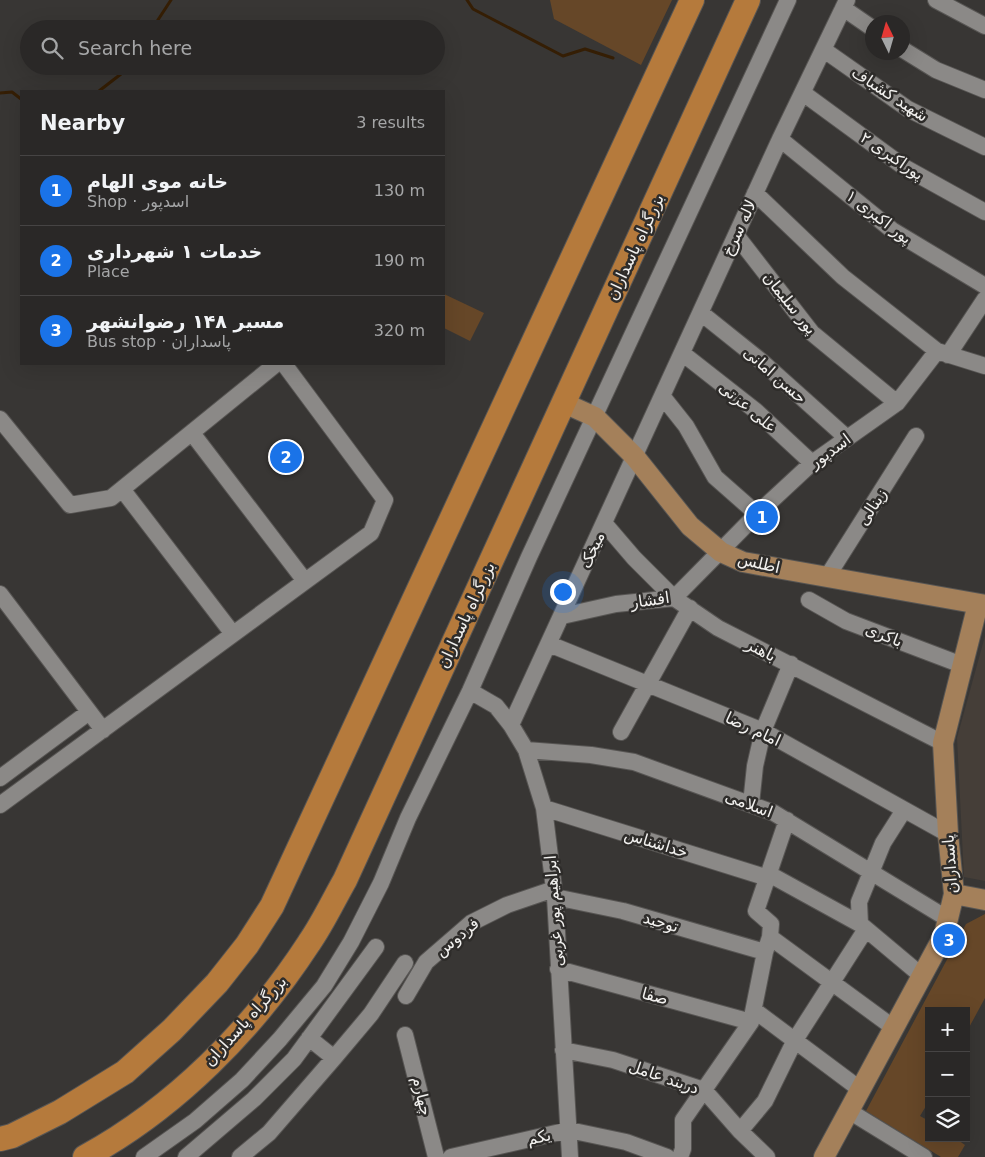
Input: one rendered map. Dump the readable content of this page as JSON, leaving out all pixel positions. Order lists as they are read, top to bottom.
{
  "streets": {
    "highway": ["بزرگراه پاسداران"],
    "main road": ["اطلس", "پاسداران"],
    "street": [
      "شهید کشباف",
      "پوراکبری ۲",
      "پور اکبری ۱",
      "لاله سرخ",
      "پور سلیمان",
      "حسن امانی",
      "علی عزتی",
      "اسدپور",
      "زینالی",
      "میخک",
      "افشار",
      "باکری",
      "باهنر",
      "امام رضا",
      "اسلامی",
      "خداشناس",
      "ابراهیم پور غربی",
      "توحید",
      "فردوس",
      "صفا",
      "دربند عامل",
      "چهارم",
      "یکم"
    ]
  },
  "crossings": [
    ["شهید کشباف", "لاله سرخ"],
    ["پوراکبری ۲", "لاله سرخ"],
    ["پور اکبری ۱", "لاله سرخ"],
    ["لاله سرخ", "پور سلیمان"],
    ["لاله سرخ", "حسن امانی"],
    ["لاله سرخ", "علی عزتی"],
    ["لاله سرخ", "میخک"],
    ["لاله سرخ", "اطلس"],
    ["بزرگراه پاسداران", "اطلس"],
    ["پور سلیمان", "اسدپور"],
    ["حسن امانی", "اسدپور"],
    ["علی عزتی", "اسدپور"],
    ["اسدپور", "اطلس"],
    ["اسدپور", "افشار"],
    ["زینالی", "اطلس"],
    ["میخک", "اطلس"],
    ["میخک", "افشار"],
    ["میخک", "باهنر"],
    ["میخک", "امام رضا"],
    ["میخک", "ابراهیم پور غربی"],
    ["اطلس", "افشار"],
    ["اطلس", "پاسداران"],
    ["افشار", "باهنر"],
    ["باکری", "پاسداران"],
    ["باهنر", "پاسداران"],
    ["امام رضا", "پاسداران"],
    ["اسلامی", "پاسداران"],
    ["اسلامی", "ابراهیم پور غربی"],
    ["خداشناس", "پاسداران"],
    ["خداشناس", "ابراهیم پور غربی"],
    ["پاسداران", "توحید"],
    ["پاسداران", "صفا"],
    ["ابراهیم پور غربی", "توحید"],
    ["ابراهیم پور غربی", "فردوس"],
    ["ابراهیم پور غربی", "صفا"],
    ["ابراهیم پور غربی", "دربند عامل"],
    ["ابراهیم پور غربی", "یکم"],
    ["توحید", "فردوس"]
  ],
  "north": "top",
  "page": {
    "search": "Search here",
    "heading": ["Nearby", "3 results"],
    "list": [
      {
        "mark": "1",
        "name": "خانه موی الهام",
        "note": "Shop · اسدپور",
        "value": "130 m"
      },
      {
        "mark": "2",
        "name": "خدمات ۱ شهرداری",
        "note": "Place",
        "value": "190 m"
      },
      {
        "mark": "3",
        "name": "مسیر ۱۴۸ رضوانشهر",
        "note": "Bus stop · پاسداران",
        "value": "320 m"
      }
    ],
    "pins": ["2", "1", "3"],
    "map_buttons": ["+", "−"]
  }
}
